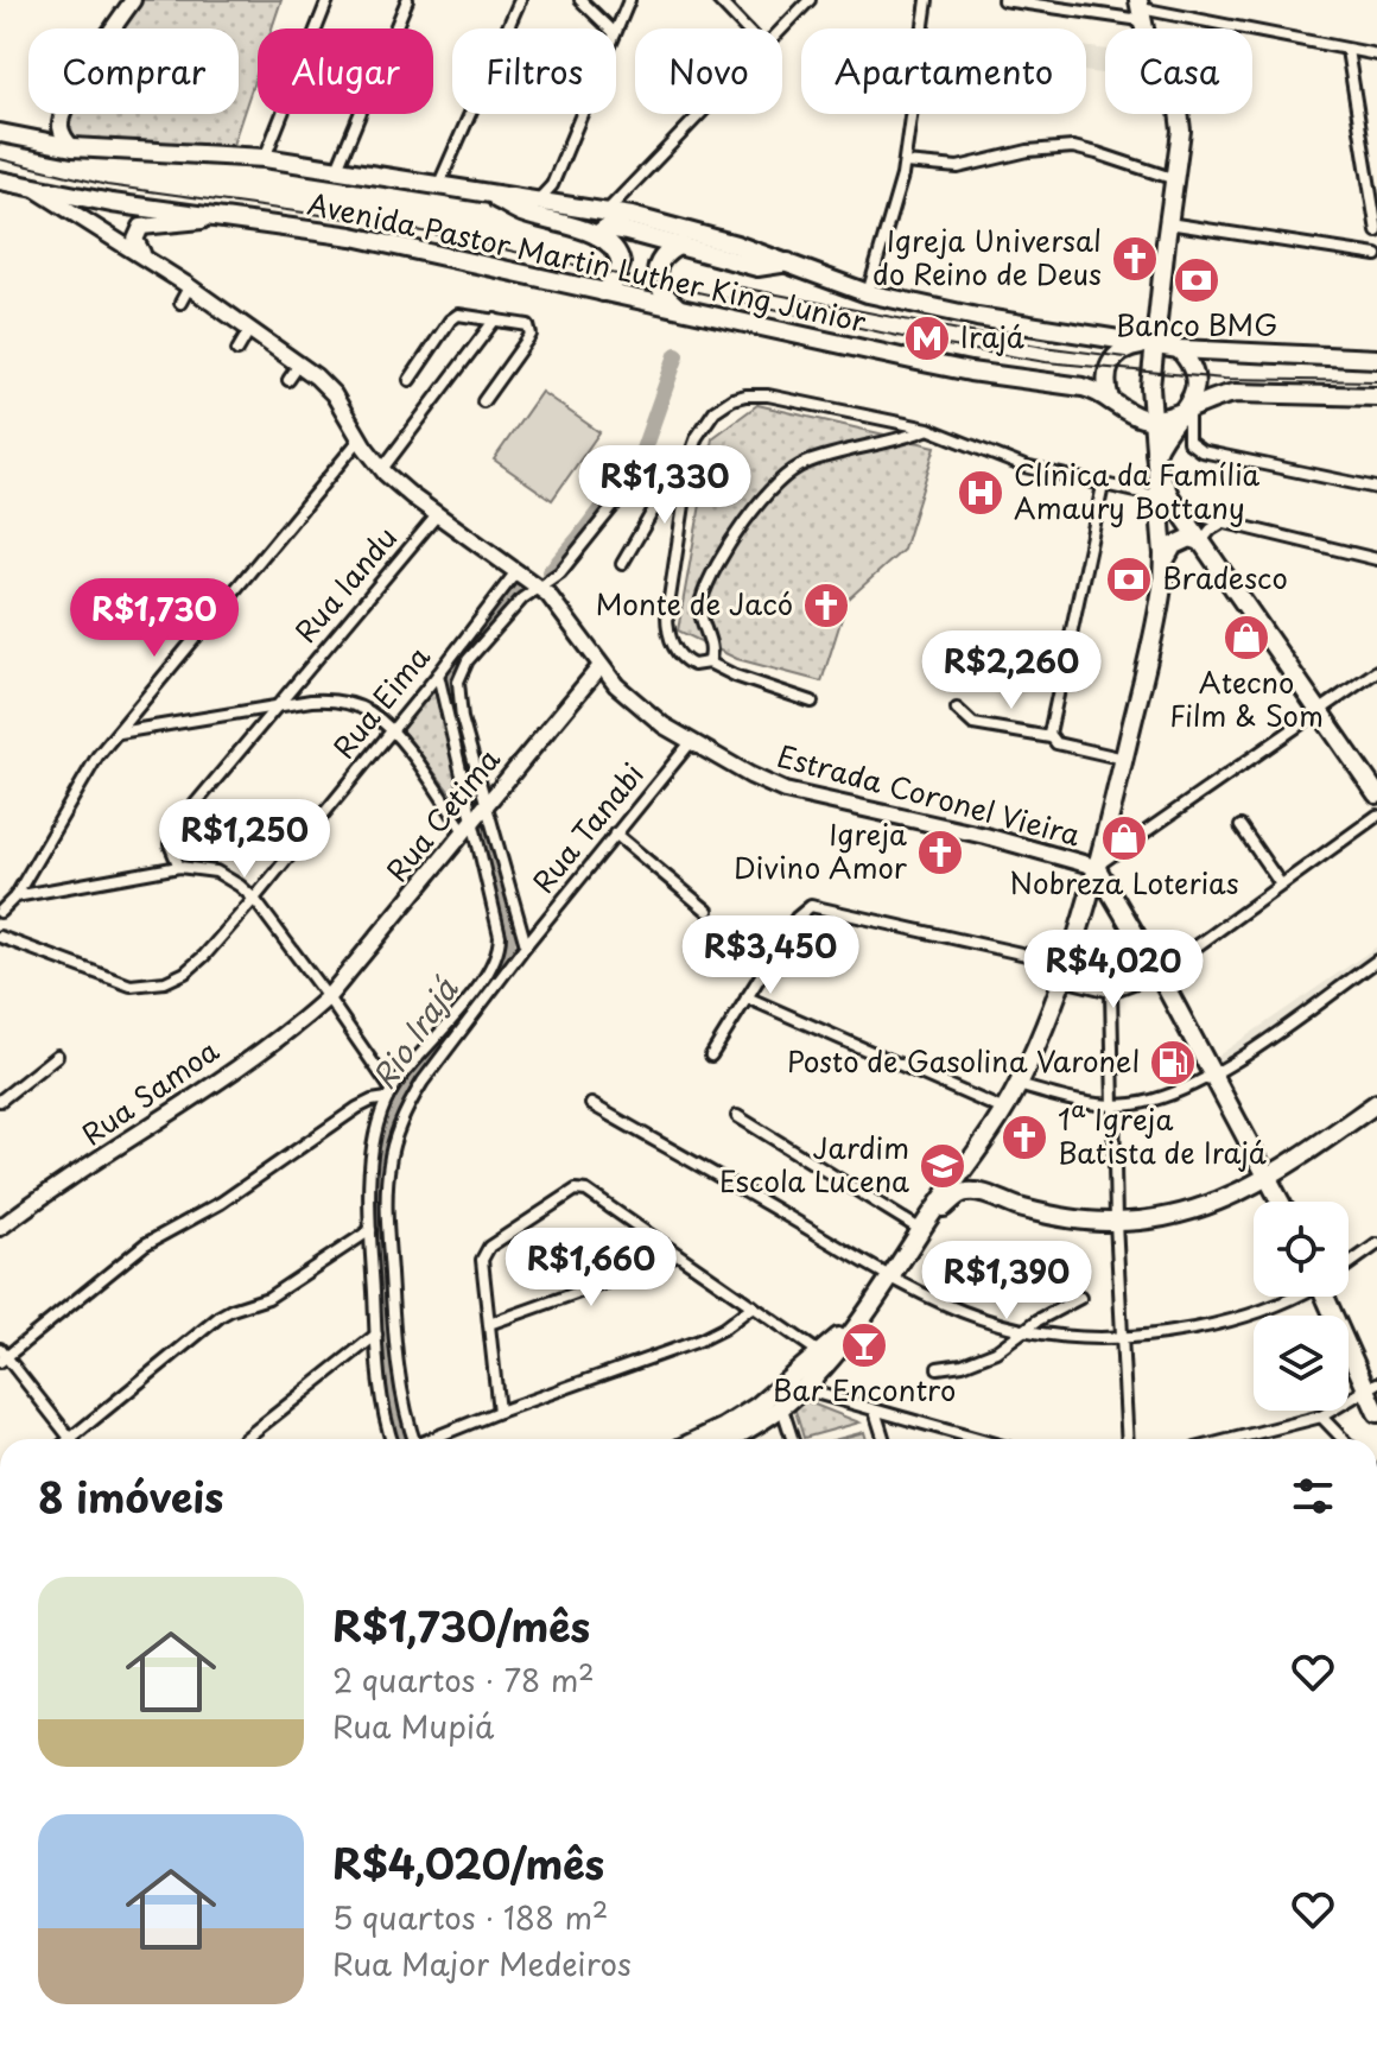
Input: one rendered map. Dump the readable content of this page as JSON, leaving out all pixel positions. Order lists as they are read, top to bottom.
{
  "streets": {
    "main road": ["Avenida Pastor Martin Luther King Junior"],
    "street": [
      "Rua Iandu",
      "Rua Eima",
      "Estrada Coronel Vieira",
      "Rua Cetima",
      "Rua Tanabi",
      "Rua Samoa"
    ]
  },
  "crossings": [
    ["Avenida Pastor Martin Luther King Junior", "Estrada Coronel Vieira"],
    ["Rua Iandu", "Estrada Coronel Vieira"],
    ["Rua Eima", "Estrada Coronel Vieira"],
    ["Estrada Coronel Vieira", "Rua Cetima"],
    ["Estrada Coronel Vieira", "Rua Tanabi"],
    ["Rua Cetima", "Rua Samoa"]
  ],
  "water": ["Rio Irajá"],
  "places": {
    "church": [
      "Igreja Universal do Reino de Deus",
      "Monte de Jacó",
      "Igreja Divino Amor",
      "1ª Igreja Batista de Irajá"
    ],
    "bank": ["Banco BMG", "Bradesco"],
    "metro station": ["Irajá"],
    "hospital": ["Clínica da Família Amaury Bottany"],
    "shop": ["Atecno Film & Som", "Nobreza Loterias"],
    "fuel station": ["Posto de Gasolina Varonel"],
    "school or university": ["Jardim Escola Lucena"],
    "bar": ["Bar Encontro"]
  },
  "page": {
    "chip": [
      "Comprar",
      "Alugar",
      "Filtros",
      "Novo",
      "Apartamento",
      "Casa"
    ],
    "price": [
      "R$1,330",
      "R$1,730",
      "R$2,260",
      "R$1,250",
      "R$3,450",
      "R$4,020",
      "R$1,660",
      "R$1,390"
    ],
    "heading": "8 imóveis",
    "list": [
      {
        "name": "R$1,730/mês",
        "note": "2 quartos · 78 m² · Rua Mupiá"
      },
      {
        "name": "R$4,020/mês",
        "note": "5 quartos · 188 m² · Rua Major Medeiros"
      }
    ]
  }
}
